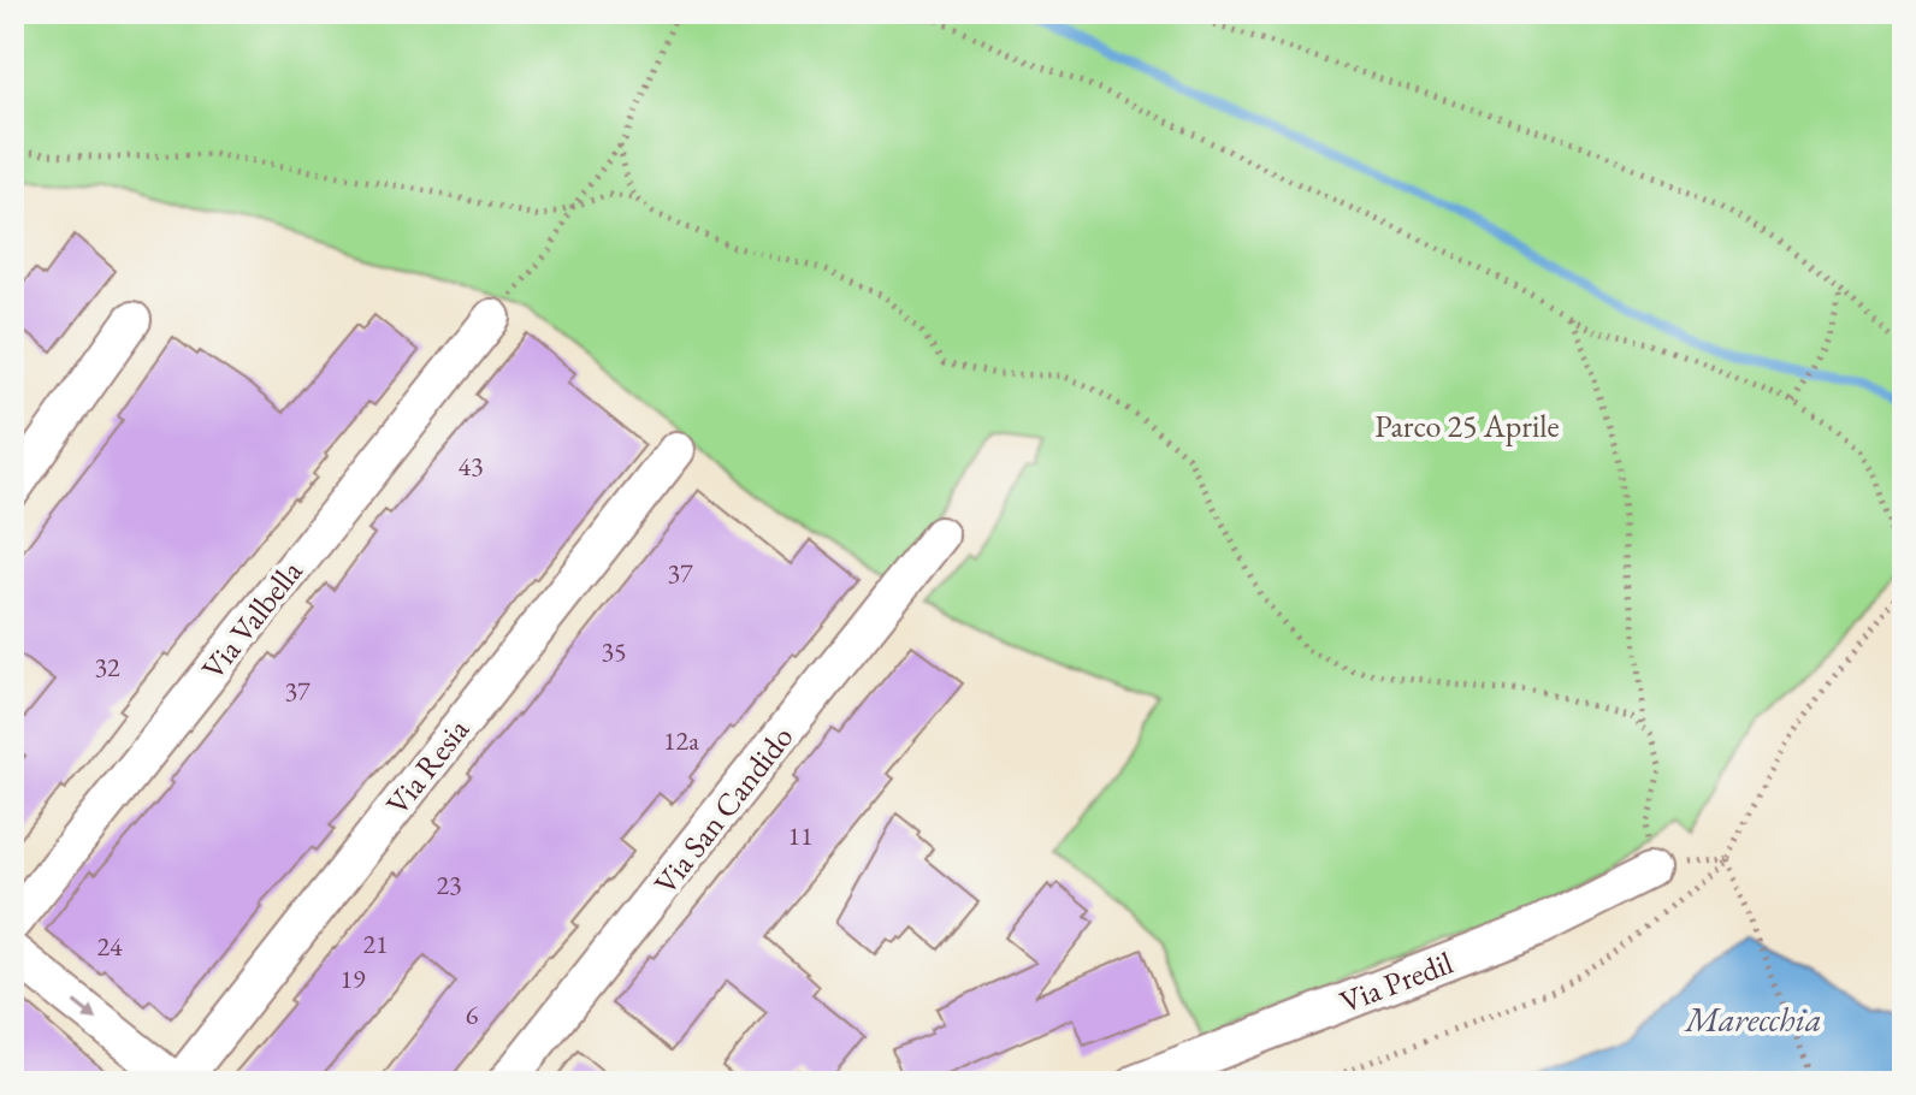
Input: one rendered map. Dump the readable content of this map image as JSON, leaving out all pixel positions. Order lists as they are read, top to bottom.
{
  "streets": {
    "street": [
      "Via Valbella",
      "Via Resia",
      "Via San Candido",
      "Via Predil"
    ]
  },
  "water": ["Marecchia"],
  "parks": ["Parco 25 Aprile"],
  "house_numbers": [
    "43",
    "37",
    "35",
    "32",
    "37",
    "12a",
    "11",
    "23",
    "21",
    "24",
    "19",
    "6"
  ]
}
